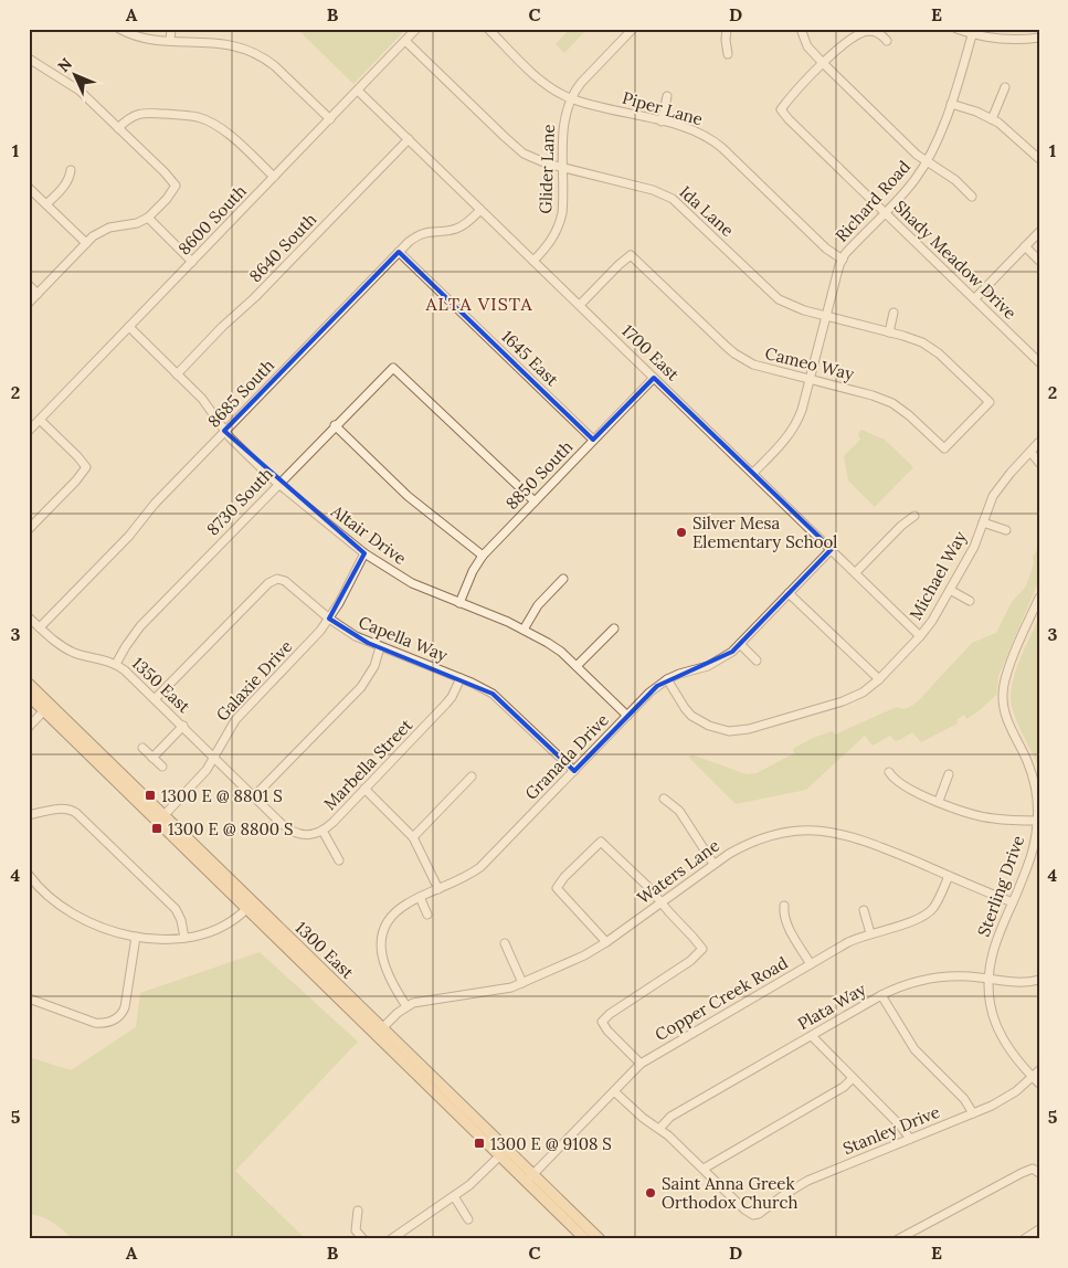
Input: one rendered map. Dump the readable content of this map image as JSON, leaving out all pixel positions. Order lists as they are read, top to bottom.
{
  "streets": {
    "main road": ["1300 East"],
    "street": [
      "Piper Lane",
      "Glider Lane",
      "Richard Road",
      "Ida Lane",
      "8600 South",
      "8640 South",
      "Shady Meadow Drive",
      "1700 East",
      "1645 East",
      "Cameo Way",
      "8685 South",
      "8850 South",
      "8730 South",
      "Altair Drive",
      "Michael Way",
      "Capella Way",
      "Galaxie Drive",
      "1350 East",
      "Granada Drive",
      "Marbella Street",
      "Waters Lane",
      "Sterling Drive",
      "Copper Creek Road",
      "Plata Way",
      "Stanley Drive"
    ]
  },
  "crossings": [
    ["Piper Lane", "Glider Lane"],
    ["Piper Lane", "Richard Road"],
    ["Glider Lane", "Ida Lane"],
    ["Glider Lane", "1700 East"],
    ["Richard Road", "Ida Lane"],
    ["Richard Road", "Shady Meadow Drive"],
    ["Richard Road", "1700 East"],
    ["Richard Road", "Cameo Way"],
    ["Ida Lane", "8600 South"],
    ["Ida Lane", "Cameo Way"],
    ["8600 South", "1700 East"],
    ["8600 South", "Altair Drive"],
    ["8640 South", "1700 East"],
    ["8640 South", "Altair Drive"],
    ["1700 East", "Cameo Way"],
    ["1700 East", "8685 South"],
    ["1700 East", "8850 South"],
    ["1700 East", "Michael Way"],
    ["1700 East", "Granada Drive"],
    ["1645 East", "8685 South"],
    ["1645 East", "8850 South"],
    ["8685 South", "Altair Drive"],
    ["8850 South", "8730 South"],
    ["8850 South", "Altair Drive"],
    ["8730 South", "Altair Drive"],
    ["8730 South", "1350 East"],
    ["Altair Drive", "Galaxie Drive"],
    ["Altair Drive", "Granada Drive"],
    ["Michael Way", "Granada Drive"],
    ["Capella Way", "Galaxie Drive"],
    ["Capella Way", "1350 East"],
    ["Capella Way", "Granada Drive"],
    ["Capella Way", "Marbella Street"],
    ["Galaxie Drive", "1350 East"],
    ["Galaxie Drive", "1300 East"],
    ["1350 East", "Marbella Street"],
    ["Granada Drive", "Waters Lane"],
    ["Waters Lane", "Sterling Drive"],
    ["Waters Lane", "1300 East"],
    ["Waters Lane", "Copper Creek Road"],
    ["Sterling Drive", "Plata Way"],
    ["Sterling Drive", "Stanley Drive"],
    ["1300 East", "Copper Creek Road"]
  ],
  "districts": ["ALTA VISTA"],
  "places": {
    "other": ["Silver Mesa Elementary School", "Saint Anna Greek Orthodox Church"],
    "transit": ["1300 E @ 8801 S", "1300 E @ 8800 S", "1300 E @ 9108 S"]
  },
  "north": "top left",
  "grid": {
    "columns": [
      "A",
      "B",
      "C",
      "D",
      "E"
    ],
    "rows": [
      "1",
      "2",
      "3",
      "4",
      "5"
    ]
  }
}
